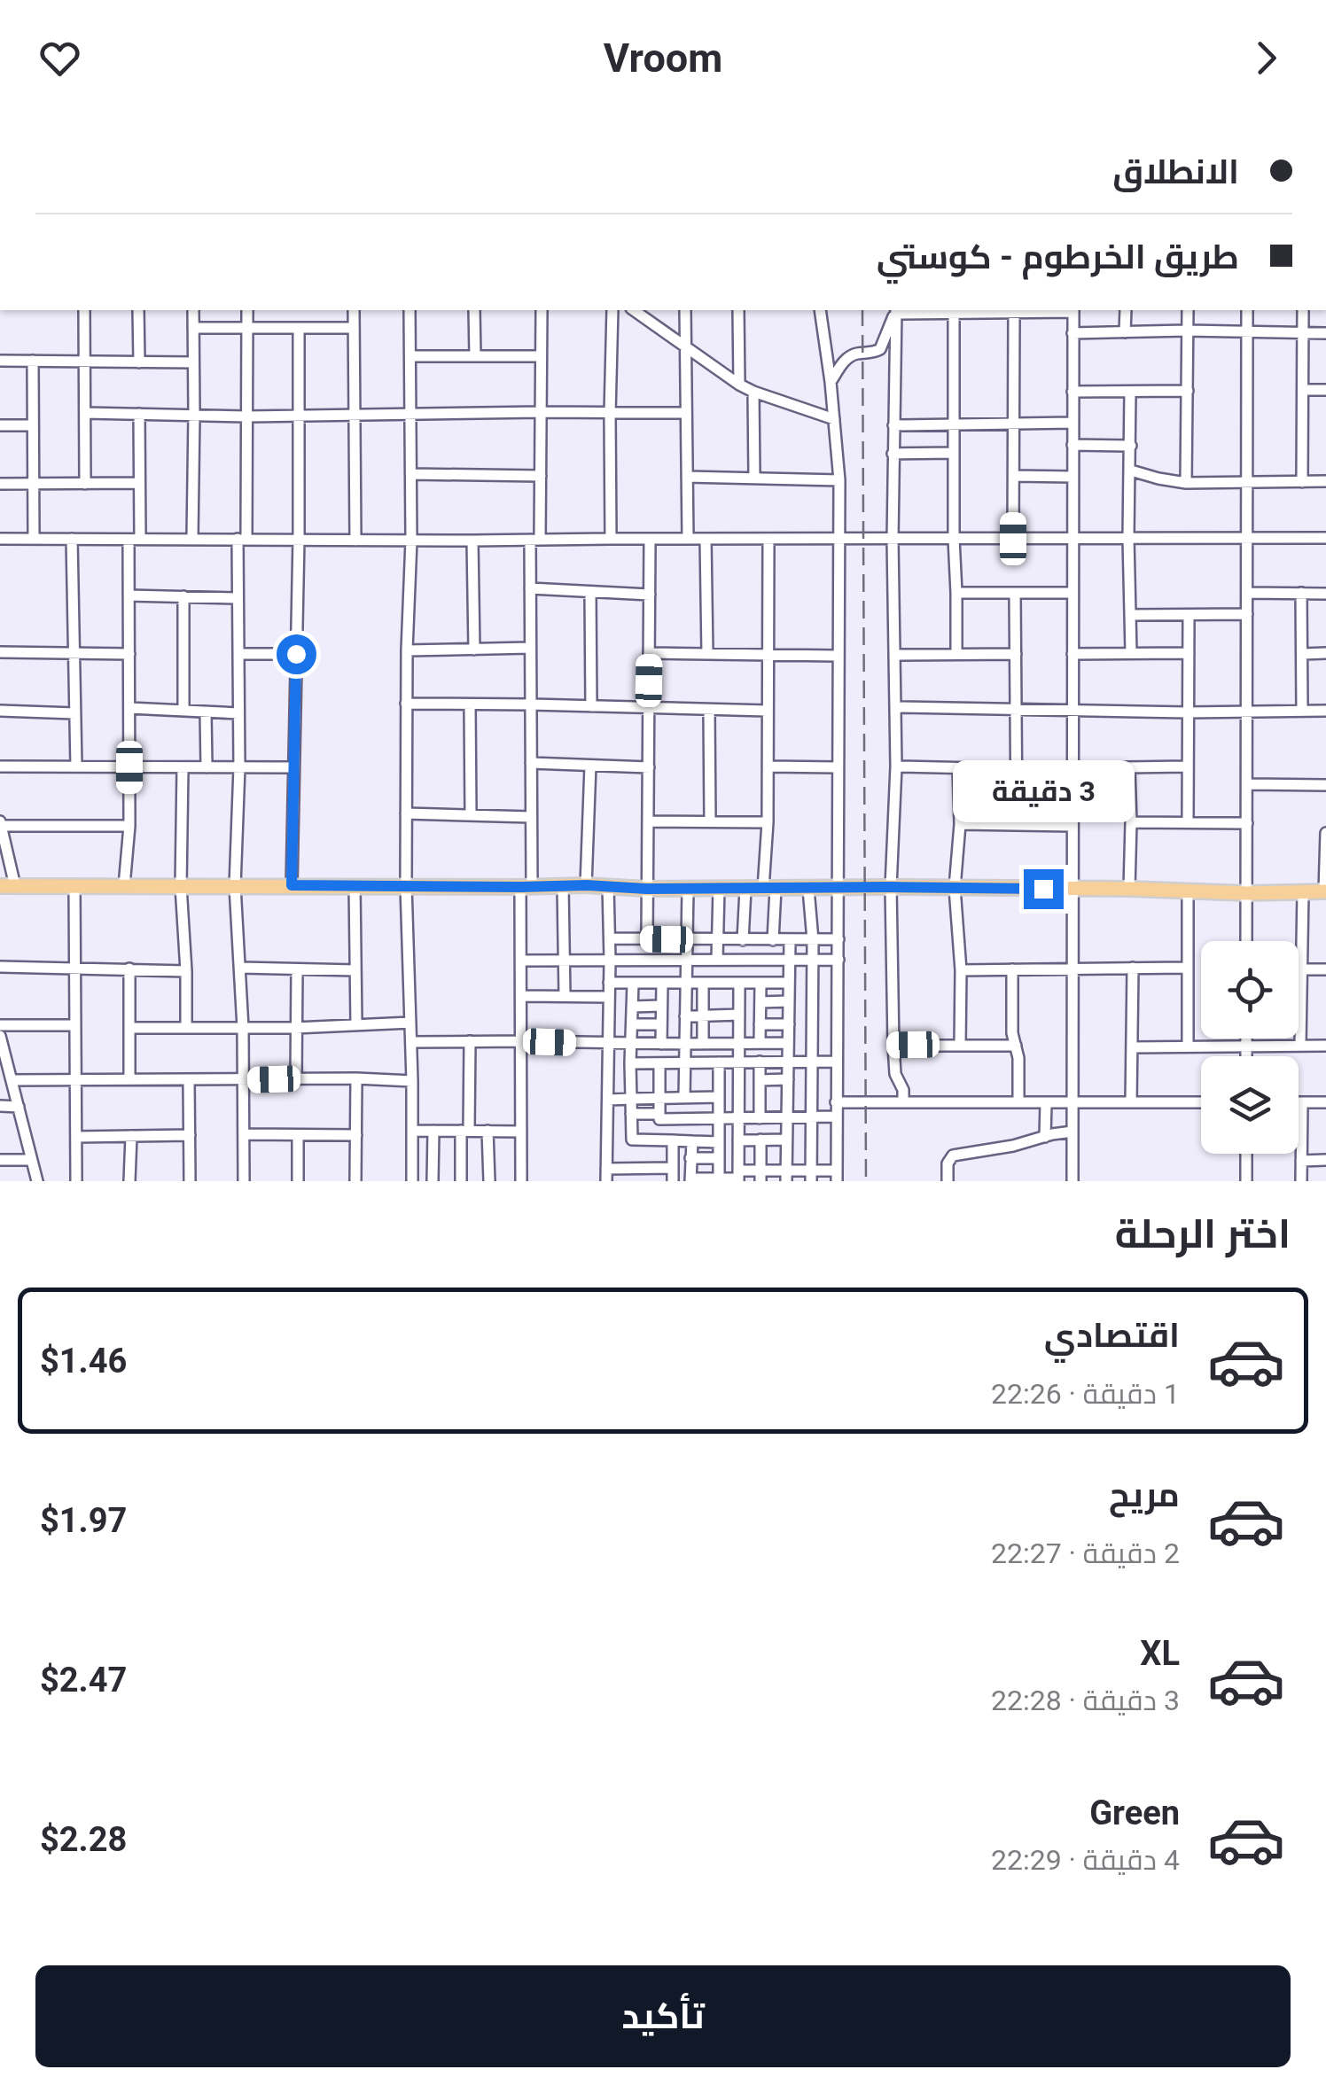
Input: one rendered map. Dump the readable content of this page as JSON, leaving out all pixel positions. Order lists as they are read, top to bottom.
{
  "page": {
    "header": "Vroom",
    "banner": ["الانطلاق", "طريق الخرطوم - كوستي"],
    "bubble": "3 دقيقة",
    "heading": "اختر الرحلة",
    "list": [
      {
        "name": "اقتصادي",
        "note": "1 دقيقة · 22:26",
        "value": "$1.46"
      },
      {
        "name": "مريح",
        "note": "2 دقيقة · 22:27",
        "value": "$1.97"
      },
      {
        "name": "XL",
        "note": "3 دقيقة · 22:28",
        "value": "$2.47"
      },
      {
        "name": "Green",
        "note": "4 دقيقة · 22:29",
        "value": "$2.28"
      }
    ],
    "buttons": "تأكيد"
  }
}
